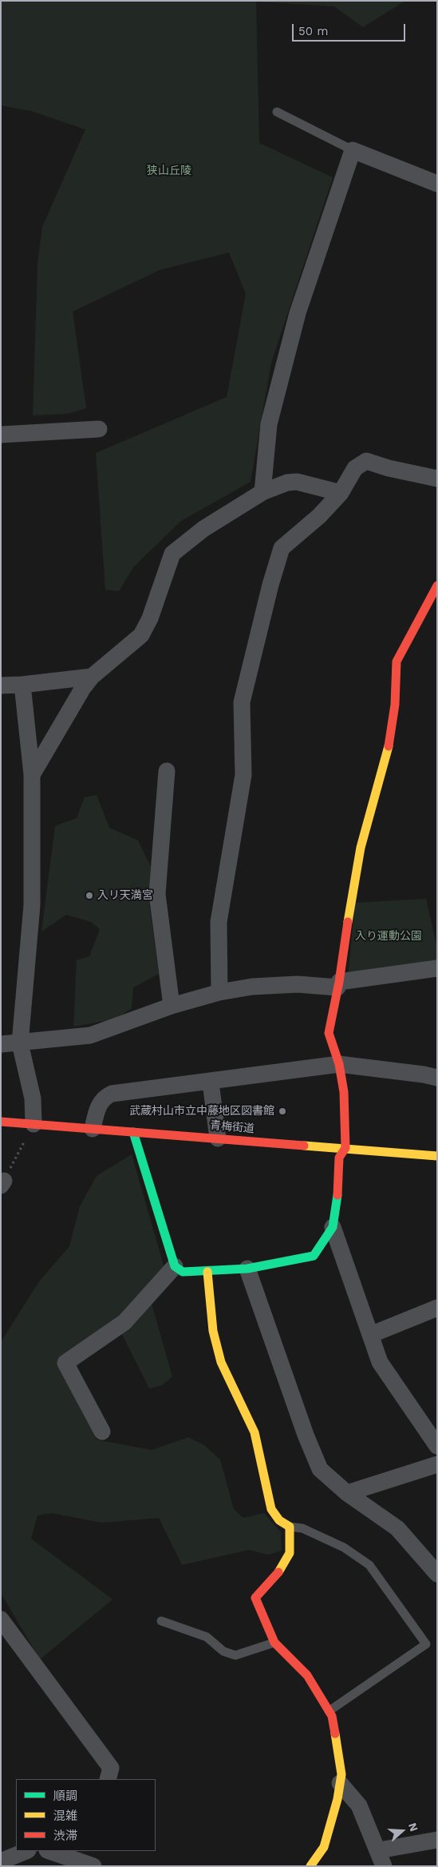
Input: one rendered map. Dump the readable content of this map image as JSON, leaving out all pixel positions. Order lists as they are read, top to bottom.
{
  "streets": {
    "street": ["青梅街道"]
  },
  "parks": ["狭山丘陵", "入り運動公園"],
  "places": ["入リ天満宮", "武蔵村山市立中藤地区図書館"],
  "legend": ["順調", "混雑", "渋滞"],
  "scale_bar": "50 m",
  "north": "right"
}
